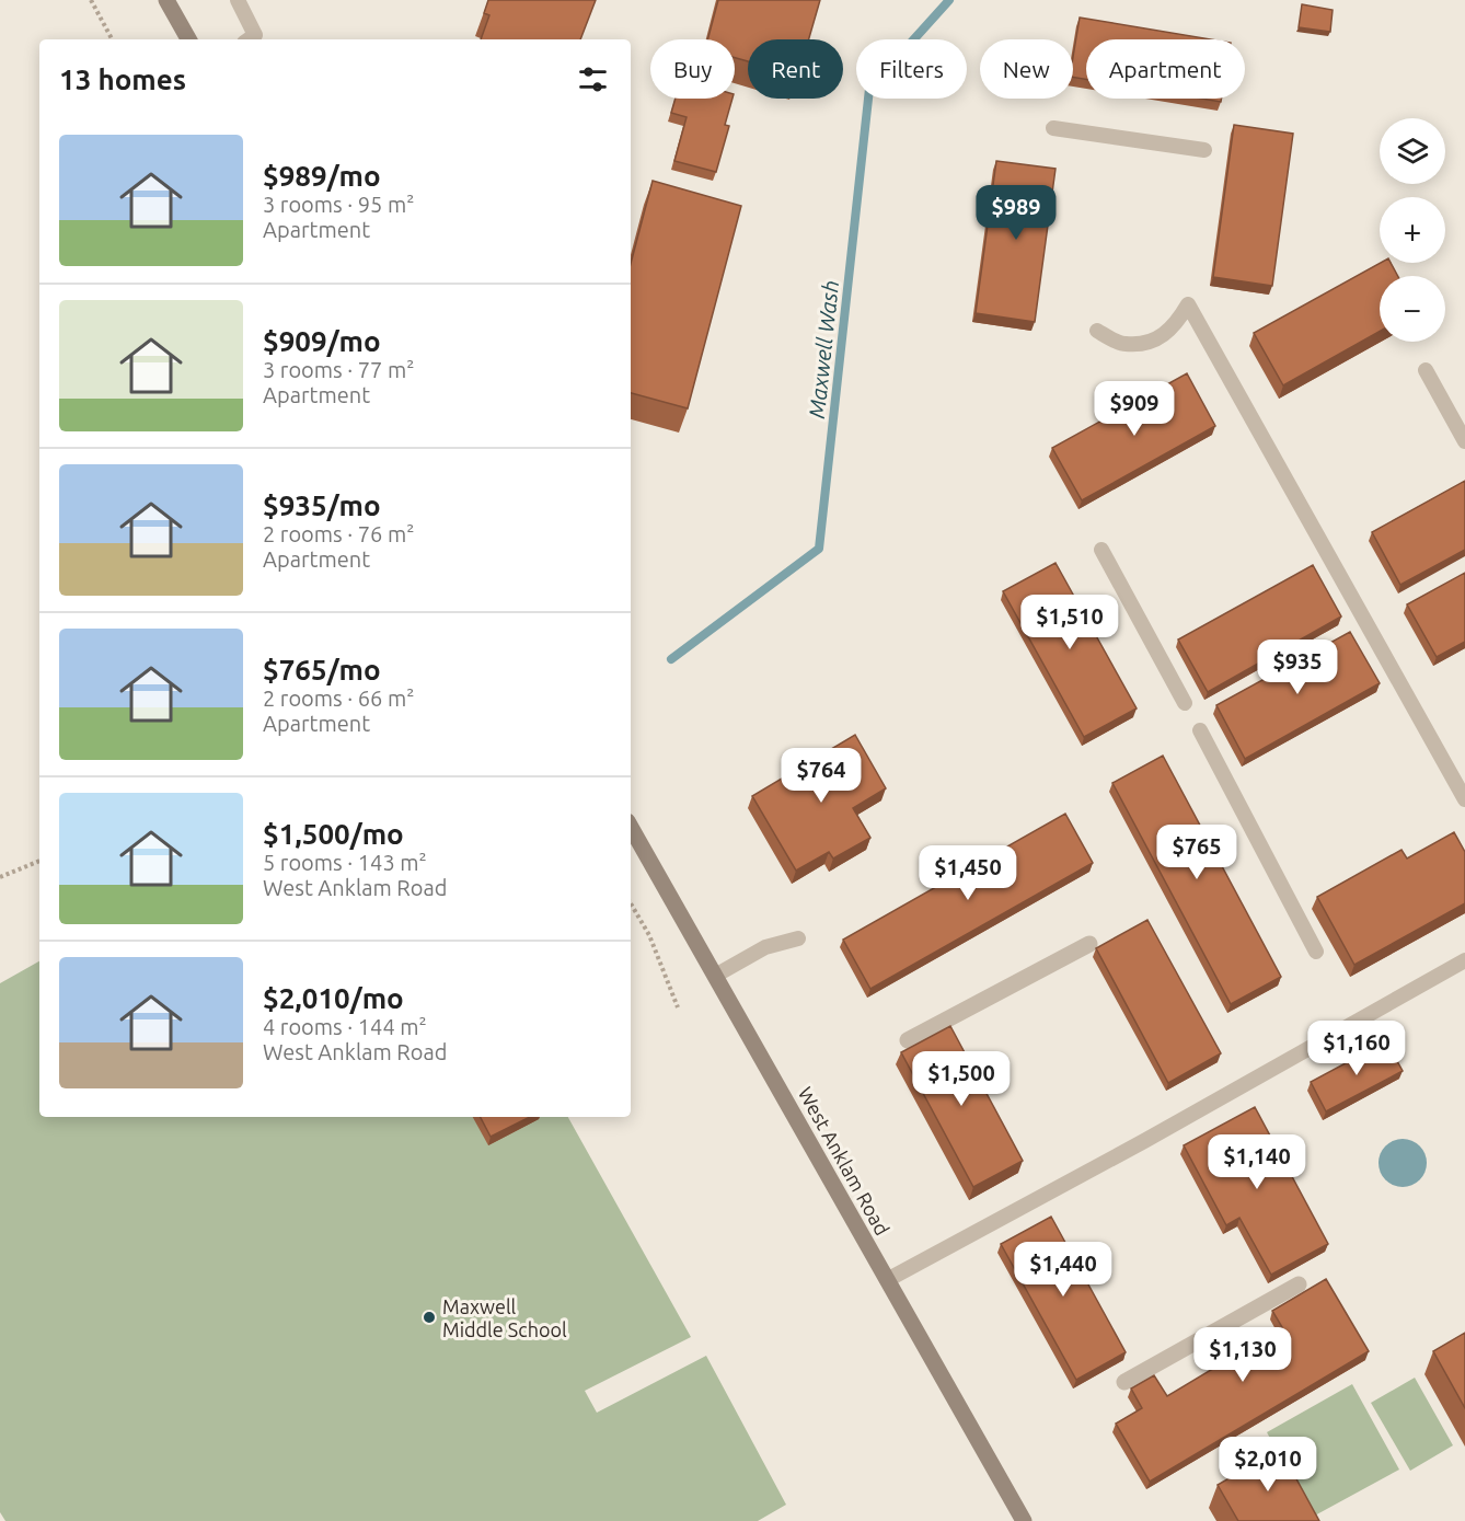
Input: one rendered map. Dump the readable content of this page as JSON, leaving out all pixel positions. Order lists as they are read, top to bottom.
{
  "streets": {
    "main road": ["West Anklam Road"]
  },
  "water": ["Maxwell Wash"],
  "places": ["Maxwell Middle School"],
  "page": {
    "chip": [
      "Buy",
      "Rent",
      "Filters",
      "New",
      "Apartment"
    ],
    "heading": "13 homes",
    "map_buttons": ["+", "−"],
    "list": [
      {
        "name": "$989/mo",
        "note": "3 rooms · 95 m² · Apartment"
      },
      {
        "name": "$909/mo",
        "note": "3 rooms · 77 m² · Apartment"
      },
      {
        "name": "$935/mo",
        "note": "2 rooms · 76 m² · Apartment"
      },
      {
        "name": "$765/mo",
        "note": "2 rooms · 66 m² · Apartment"
      },
      {
        "name": "$1,500/mo",
        "note": "5 rooms · 143 m² · West Anklam Road"
      },
      {
        "name": "$2,010/mo",
        "note": "4 rooms · 144 m² · West Anklam Road"
      }
    ],
    "price": [
      "$989",
      "$909",
      "$1,510",
      "$935",
      "$764",
      "$765",
      "$1,450",
      "$1,160",
      "$1,500",
      "$1,140",
      "$1,440",
      "$1,130",
      "$2,010"
    ]
  }
}
